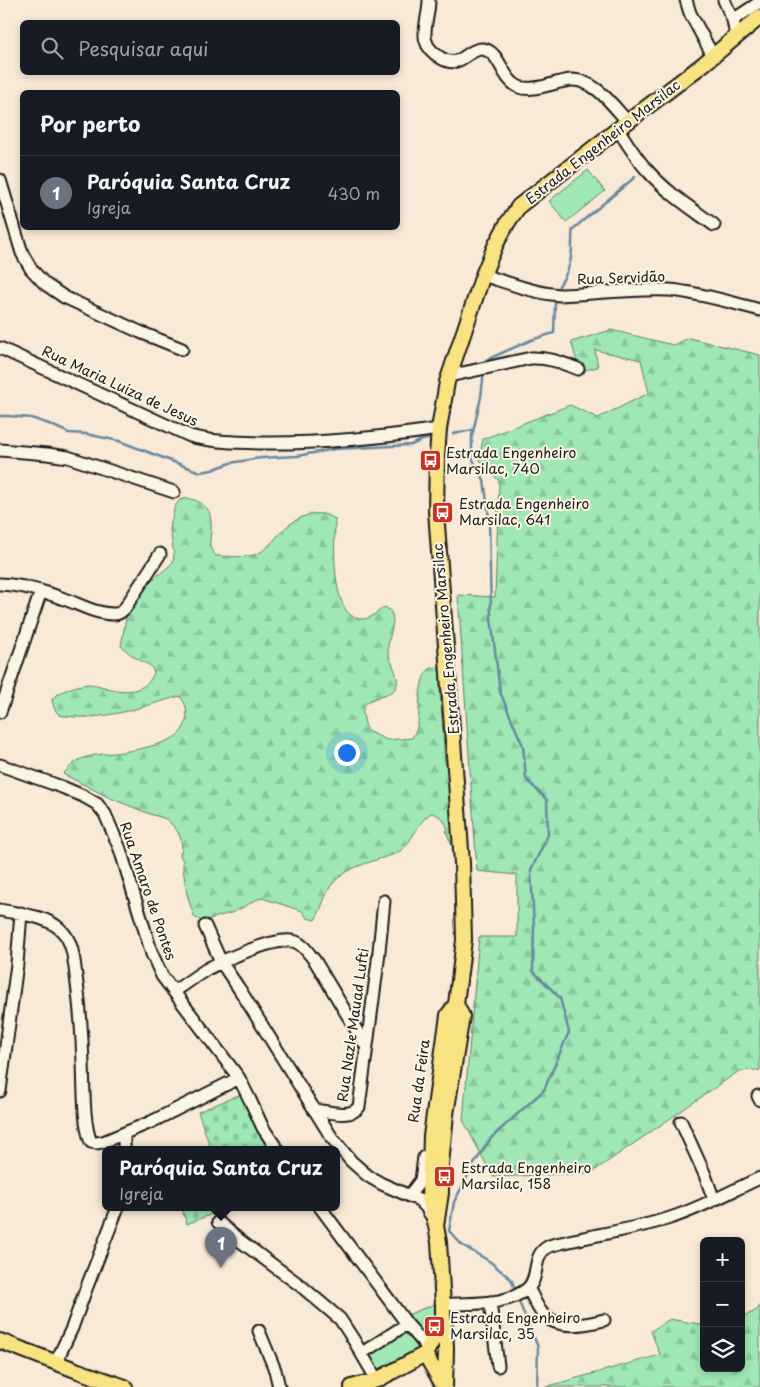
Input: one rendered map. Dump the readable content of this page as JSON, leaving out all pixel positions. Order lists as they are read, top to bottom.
{
  "streets": {
    "main road": ["Estrada Engenheiro Marsilac"],
    "street": [
      "Rua Servidão",
      "Rua Maria Luiza de Jesus",
      "Rua Amaro de Pontes",
      "Rua Nazle Mauad Lufti"
    ]
  },
  "crossings": [
    ["Estrada Engenheiro Marsilac", "Rua Servidão"],
    ["Estrada Engenheiro Marsilac", "Rua Maria Luiza de Jesus"]
  ],
  "places": {
    "bus stop": [
      "Estrada Engenheiro Marsilac, 740",
      "Estrada Engenheiro Marsilac, 641",
      "Estrada Engenheiro Marsilac, 158",
      "Estrada Engenheiro Marsilac, 35"
    ]
  },
  "page": {
    "search": "Pesquisar aqui",
    "heading": "Por perto",
    "list": [
      {
        "mark": "1",
        "name": "Paróquia Santa Cruz",
        "note": "Igreja",
        "value": "430 m"
      }
    ],
    "popup": ["Paróquia Santa Cruz", "Igreja"],
    "pins": "1",
    "map_buttons": ["+", "−"]
  }
}
